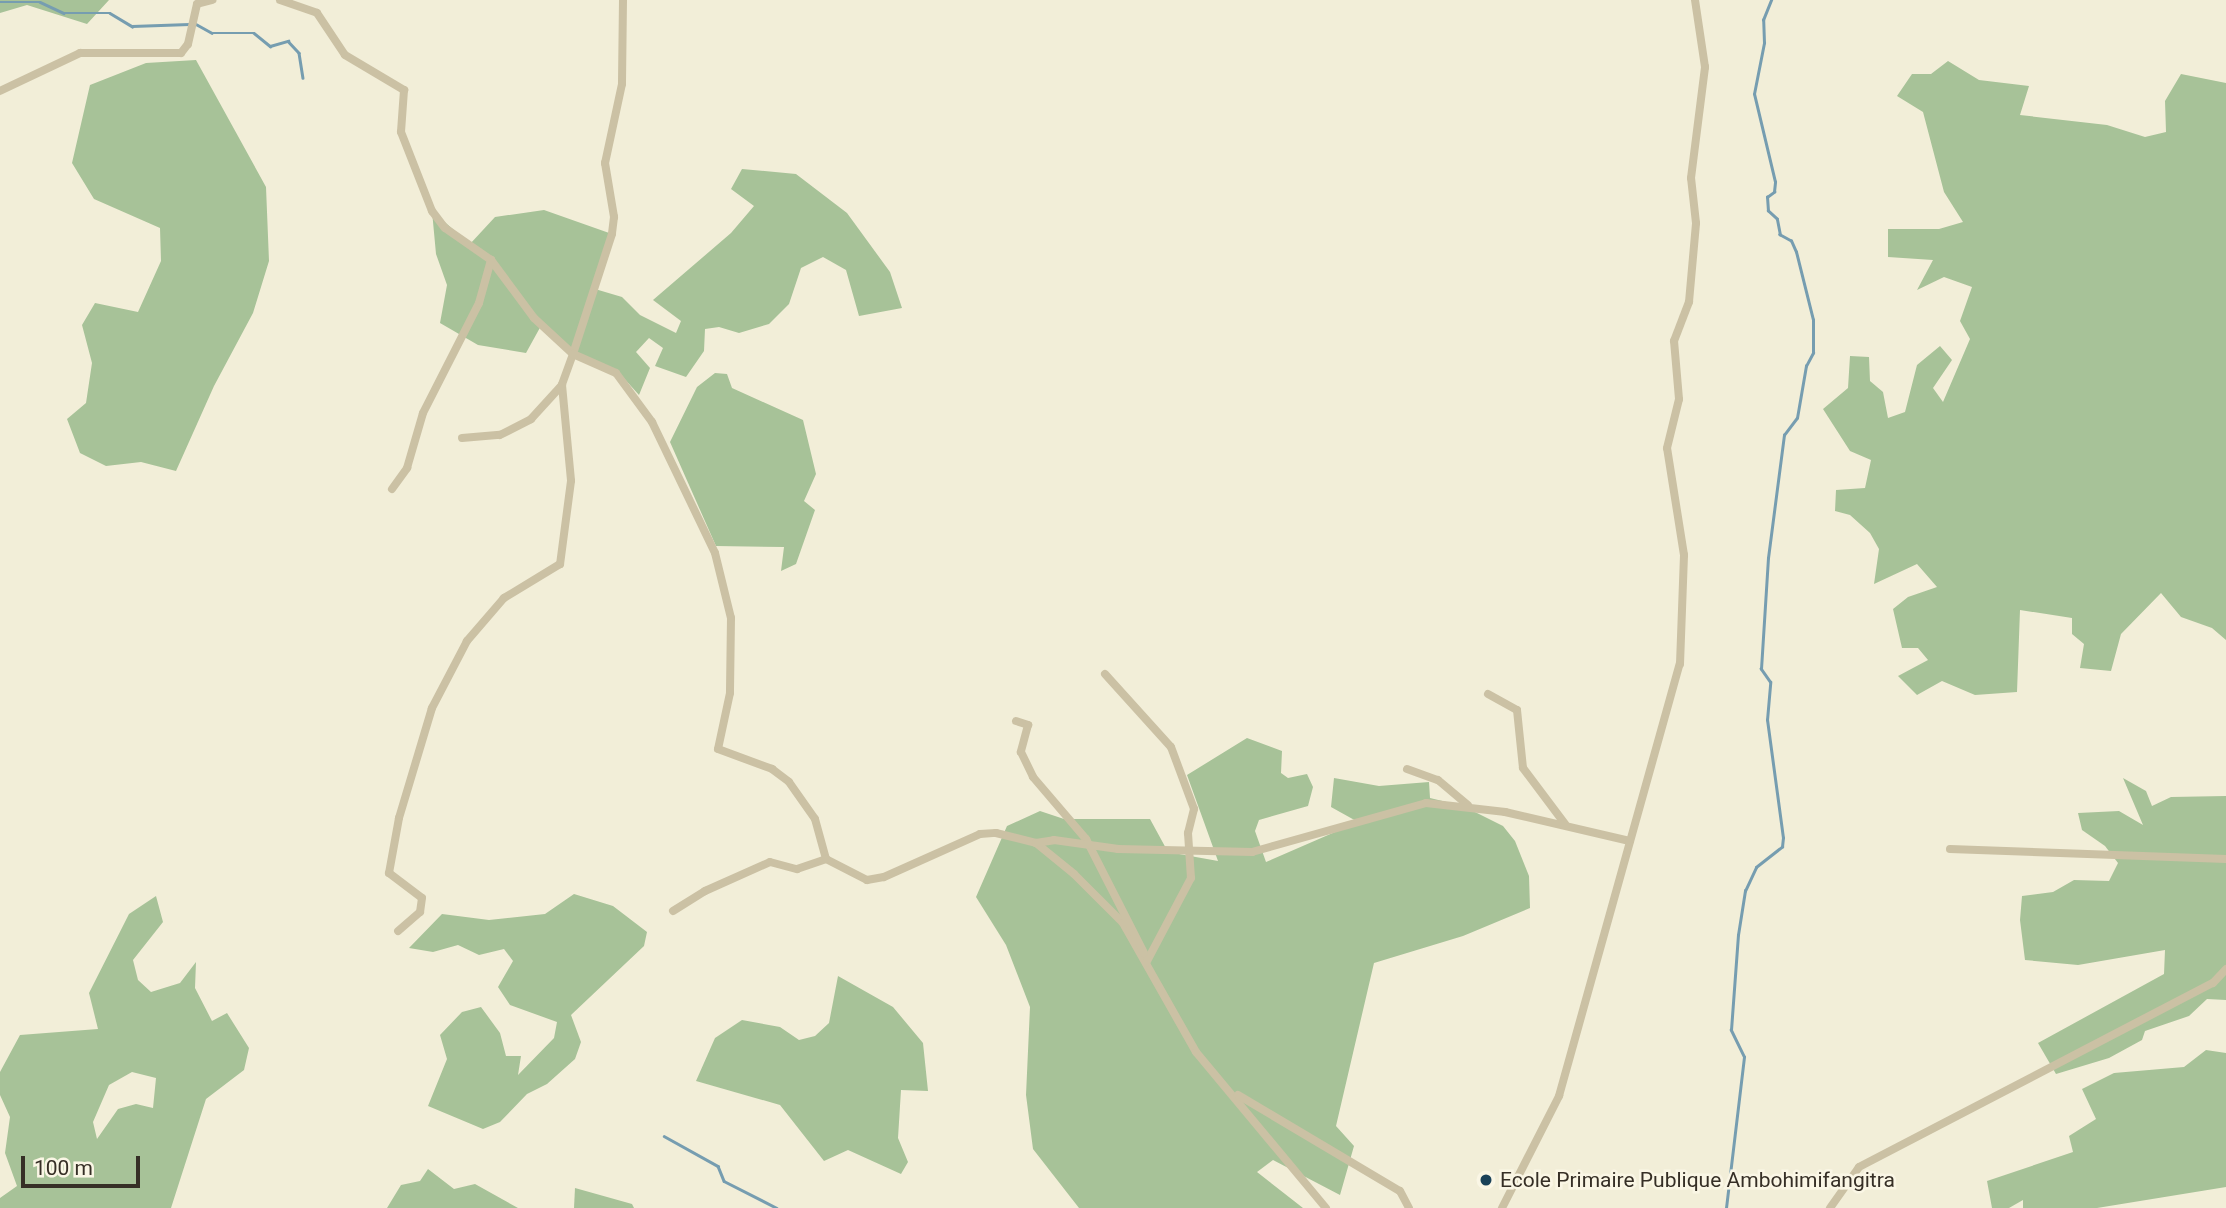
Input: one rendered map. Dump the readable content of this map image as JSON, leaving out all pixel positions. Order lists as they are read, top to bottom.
{
  "places": ["Ecole Primaire Publique Ambohimifangitra"],
  "scale_bar": "100 m"
}
